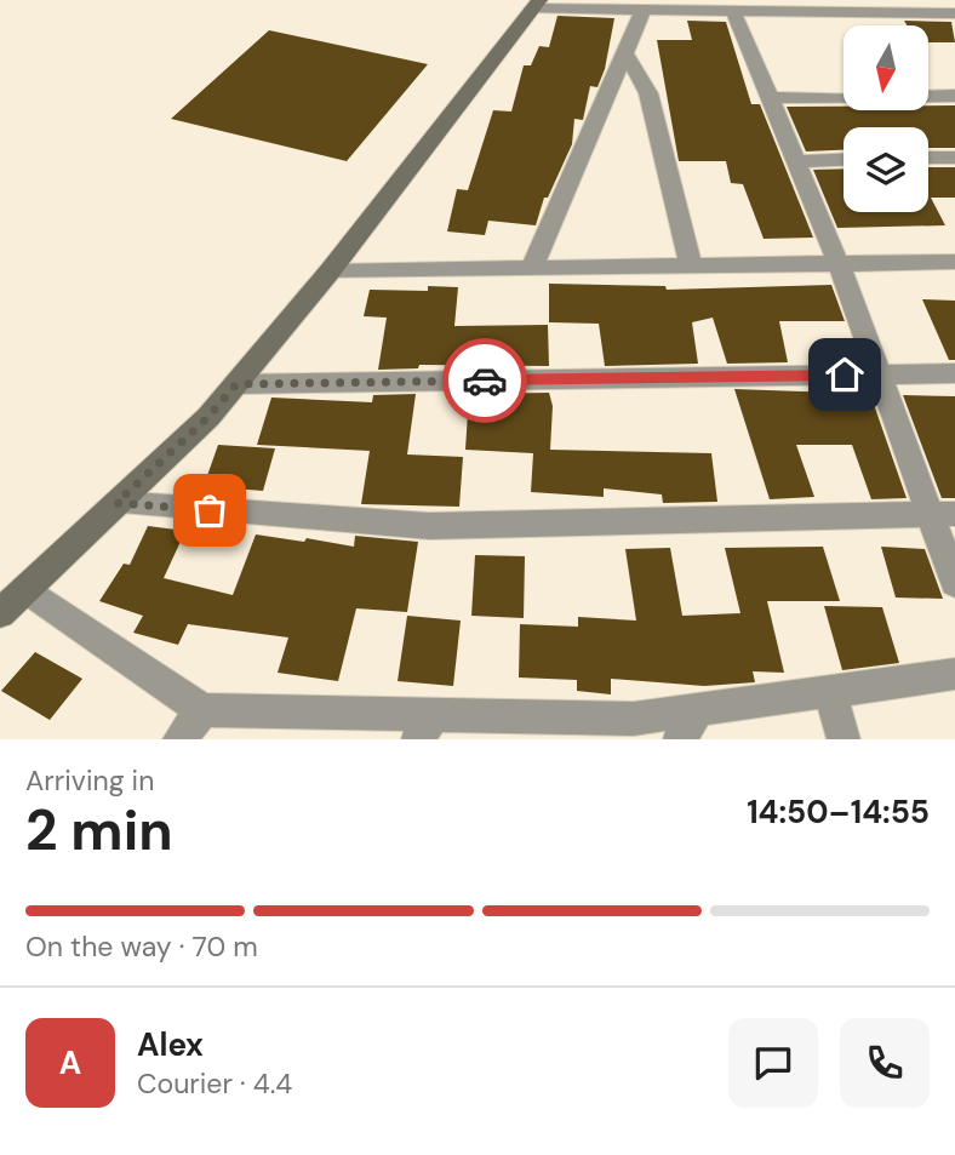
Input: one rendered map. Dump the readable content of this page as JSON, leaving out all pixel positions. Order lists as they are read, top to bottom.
{
  "north": "bottom",
  "page": {
    "heading": ["2 min", "Arriving in", "14:50–14:55"],
    "panel": ["Alex", "Courier · 4.4"],
    "bar": "On the way · 70 m",
    "round": "A"
  }
}
